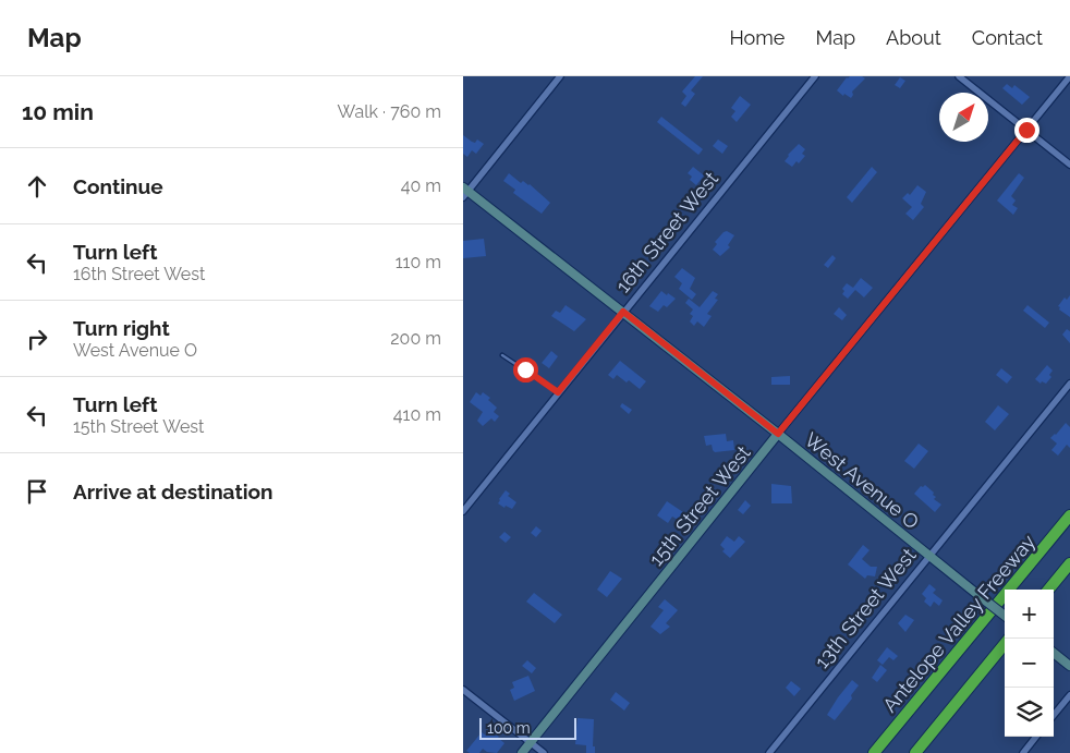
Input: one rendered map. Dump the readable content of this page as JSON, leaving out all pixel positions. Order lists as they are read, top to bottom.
{
  "streets": {
    "highway": ["Antelope Valley Freeway"],
    "street": [
      "16th Street West",
      "West Avenue O",
      "15th Street West",
      "13th Street West"
    ]
  },
  "crossings": [
    ["16th Street West", "West Avenue O"],
    ["West Avenue O", "15th Street West"],
    ["West Avenue O", "13th Street West"]
  ],
  "scale_bar": "100 m",
  "north": "top right",
  "page": {
    "header": "Map",
    "nav": [
      "Home",
      "Map",
      "About",
      "Contact"
    ],
    "heading": ["10 min", "Walk · 760 m"],
    "list": [
      ["Continue", "40 m"],
      ["Turn left", "16th Street West", "110 m"],
      ["Turn right", "West Avenue O", "200 m"],
      ["Turn left", "15th Street West", "410 m"],
      "Arrive at destination"
    ],
    "map_buttons": ["+", "−"],
    "scale": "100 m"
  }
}
